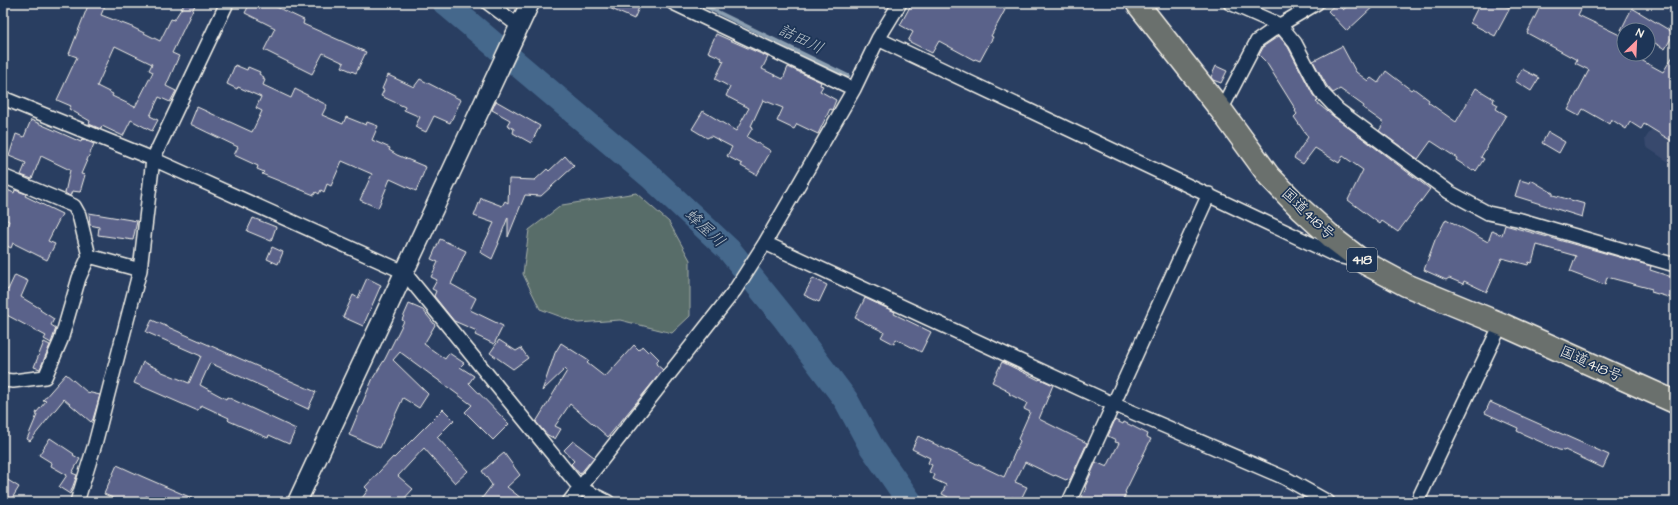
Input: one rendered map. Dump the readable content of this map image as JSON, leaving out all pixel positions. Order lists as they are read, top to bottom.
{
  "streets": {
    "highway": ["国道418号", "418"]
  },
  "water": ["詰田川", "蜂屋川"],
  "north": "top right"
}
